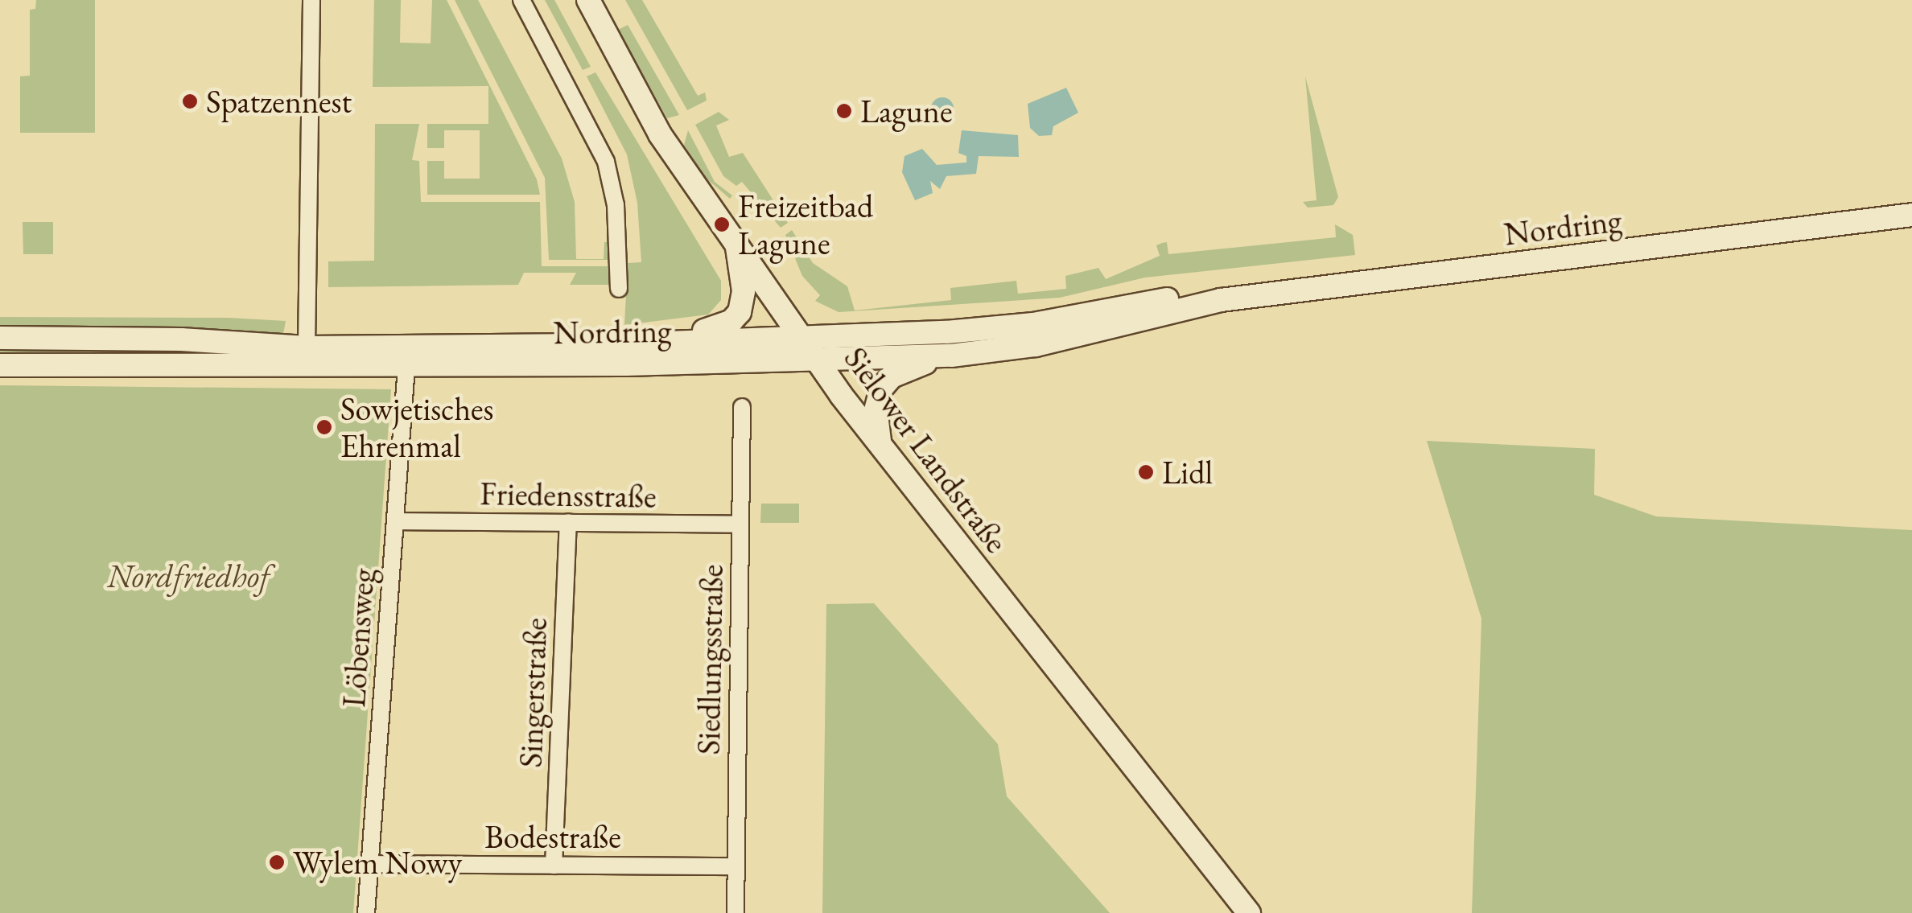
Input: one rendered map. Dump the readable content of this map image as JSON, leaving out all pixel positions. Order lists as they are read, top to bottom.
{
  "streets": {
    "main road": ["Nordring", "Sielower Landstraße"],
    "street": [
      "Friedensstraße",
      "Löbensweg",
      "Siedlungsstraße",
      "Singerstraße",
      "Bodestraße"
    ]
  },
  "crossings": [
    ["Nordring", "Sielower Landstraße"],
    ["Nordring", "Löbensweg"],
    ["Friedensstraße", "Löbensweg"],
    ["Friedensstraße", "Siedlungsstraße"],
    ["Friedensstraße", "Singerstraße"],
    ["Löbensweg", "Bodestraße"],
    ["Siedlungsstraße", "Bodestraße"],
    ["Singerstraße", "Bodestraße"]
  ],
  "parks": ["Nordfriedhof"],
  "places": [
    "Spatzennest",
    "Lagune",
    "Freizeitbad Lagune",
    "Sowjetisches Ehrenmal",
    "Lidl",
    "Wylem Nowy"
  ]
}
